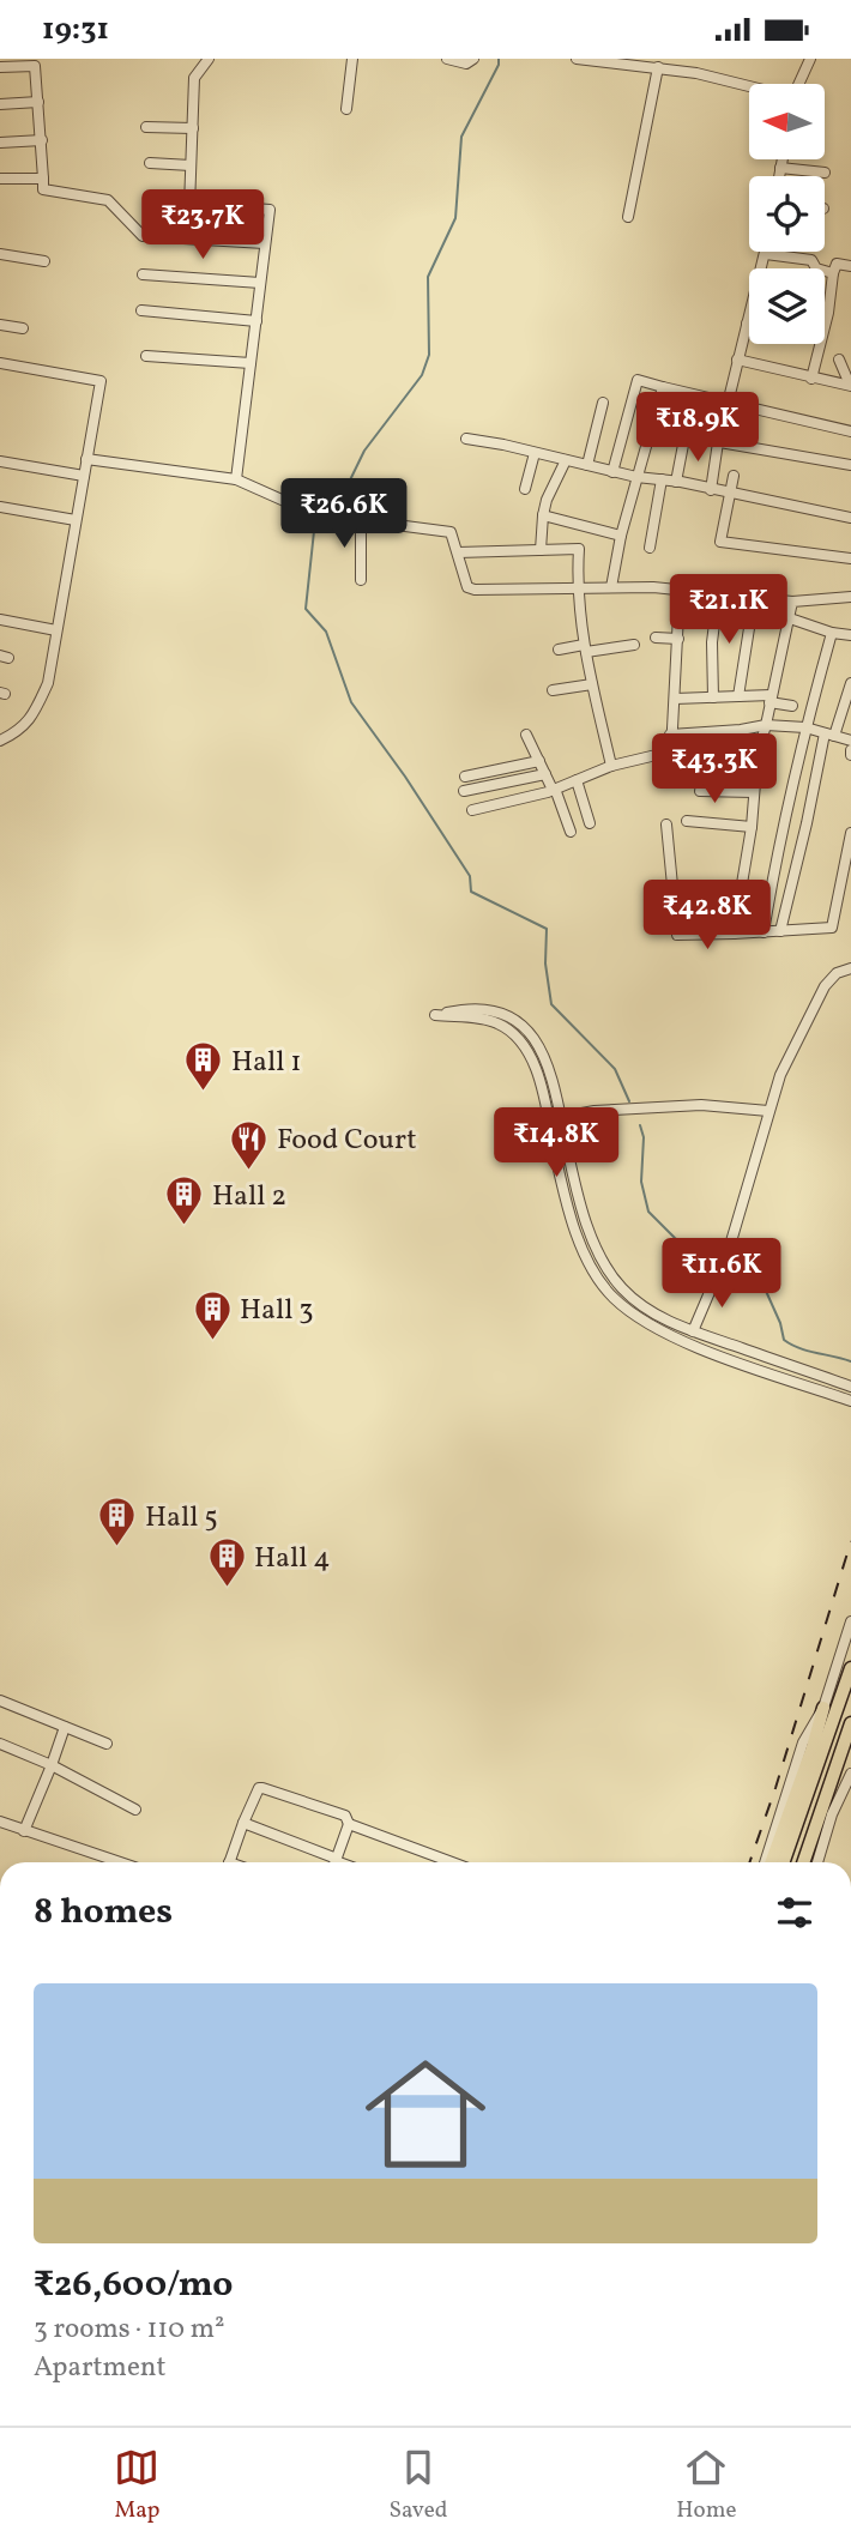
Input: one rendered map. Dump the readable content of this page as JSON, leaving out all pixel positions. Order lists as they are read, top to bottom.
{
  "places": {
    "building": [
      "Hall 1",
      "Hall 2",
      "Hall 3",
      "Hall 5",
      "Hall 4"
    ],
    "restaurant": ["Food Court"]
  },
  "north": "left",
  "page": {
    "status": "19:31",
    "price": [
      "₹23.7K",
      "₹18.9K",
      "₹26.6K",
      "₹21.1K",
      "₹43.3K",
      "₹42.8K",
      "₹14.8K",
      "₹11.6K"
    ],
    "heading": "8 homes",
    "list": [
      {
        "name": "₹26,600/mo",
        "note": "3 rooms · 110 m² · Apartment"
      }
    ],
    "tabs": ["Map", "Saved", "Home"]
  }
}
